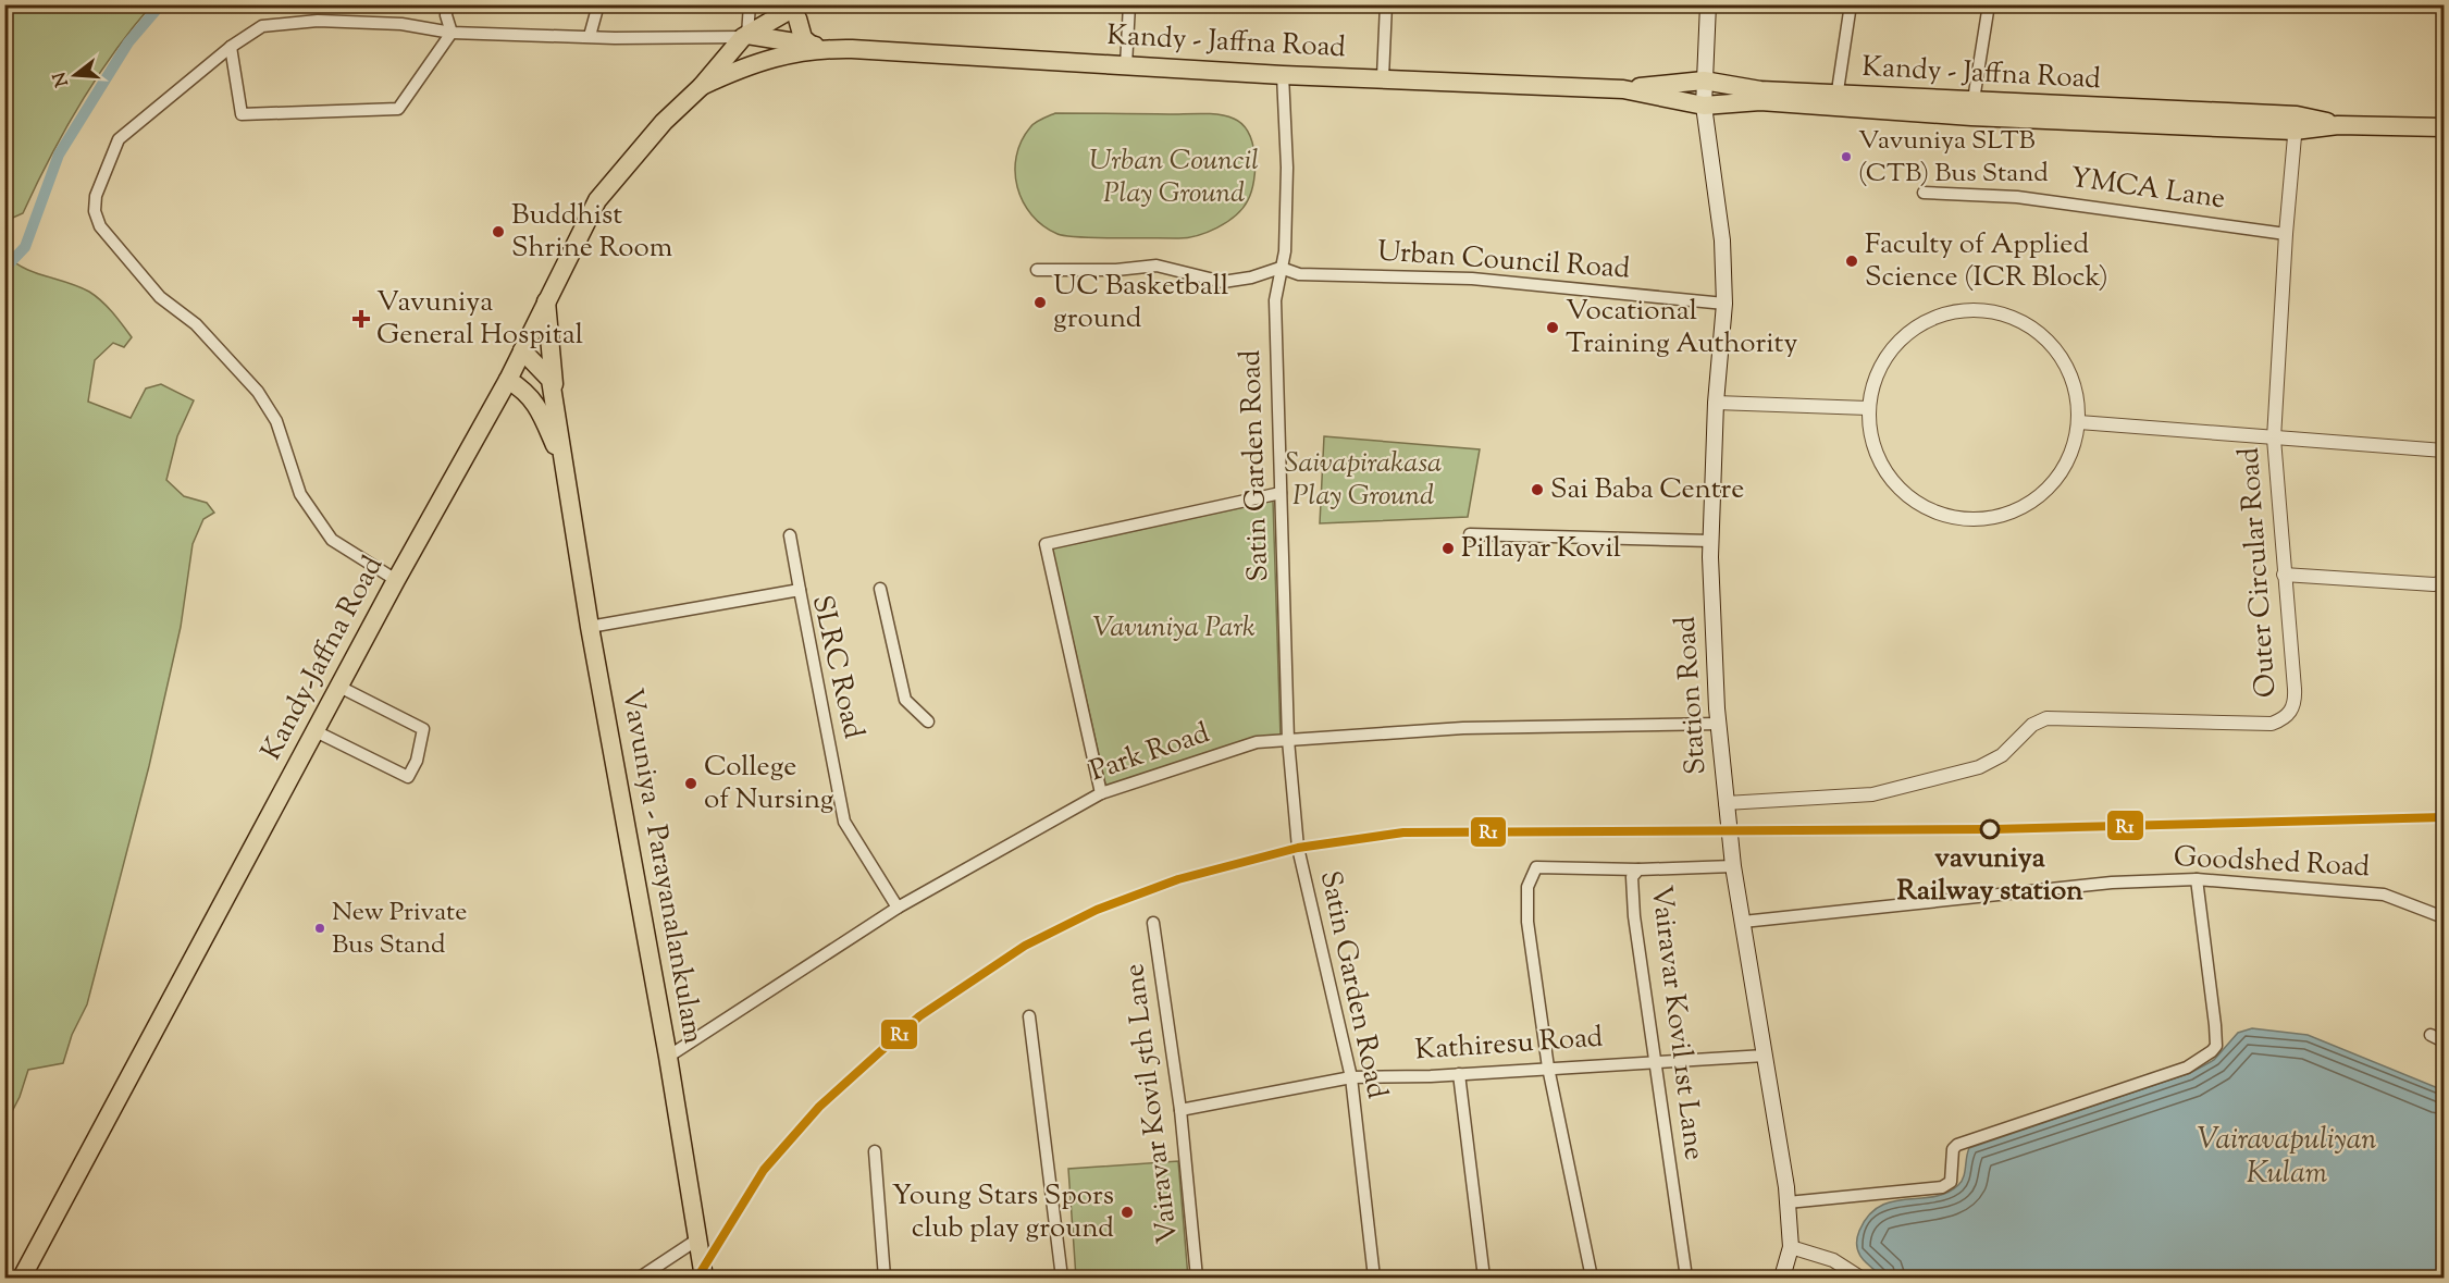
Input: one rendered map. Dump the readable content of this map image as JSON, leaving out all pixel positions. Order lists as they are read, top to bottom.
{
  "streets": {
    "highway": ["Kandy - Jaffna Road", "Kandy-Jaffna Road", "Vavuniya - Parayanalankulam"],
    "main road": ["Station Road"],
    "street": [
      "YMCA Lane",
      "Urban Council Road",
      "Satin Garden Road",
      "Outer Circular Road",
      "SLRC Road",
      "Park Road",
      "Goodshed Road",
      "Vairavar Kovil 1st Lane",
      "Kathiresu Road",
      "Vairavar Kovil 5th Lane"
    ]
  },
  "crossings": [
    ["Kandy - Jaffna Road", "Satin Garden Road"],
    ["Kandy - Jaffna Road", "Outer Circular Road"],
    ["Kandy - Jaffna Road", "Kandy-Jaffna Road"],
    ["Kandy - Jaffna Road", "Station Road"],
    ["YMCA Lane", "Outer Circular Road"],
    ["Urban Council Road", "Satin Garden Road"],
    ["Urban Council Road", "Station Road"],
    ["Satin Garden Road", "Park Road"],
    ["Satin Garden Road", "Kathiresu Road"],
    ["Outer Circular Road", "Station Road"],
    ["SLRC Road", "Park Road"],
    ["SLRC Road", "Vavuniya - Parayanalankulam"],
    ["Station Road", "Park Road"],
    ["Station Road", "Goodshed Road"],
    ["Station Road", "Vairavar Kovil 1st Lane"],
    ["Station Road", "Kathiresu Road"],
    ["Park Road", "Vavuniya - Parayanalankulam"],
    ["Vairavar Kovil 1st Lane", "Kathiresu Road"],
    ["Kathiresu Road", "Vairavar Kovil 5th Lane"]
  ],
  "water": ["Vairavapuliyan Kulam"],
  "parks": ["Urban Council Play Ground", "Saivapirakasa Play Ground", "Vavuniya Park"],
  "places": {
    "other": [
      "Vavuniya SLTB (CTB) Bus Stand",
      "Buddhist Shrine Room",
      "Faculty of Applied Science (ICR Block)",
      "UC Basketball ground",
      "Vocational Training Authority",
      "Sai Baba Centre",
      "Pillayar Kovil",
      "College of Nursing",
      "vavuniya Railway station",
      "New Private Bus Stand",
      "Young Stars Spors club play ground"
    ],
    "health": ["Vavuniya General Hospital"]
  },
  "lines": ["transit line R1"],
  "north": "left"
}
